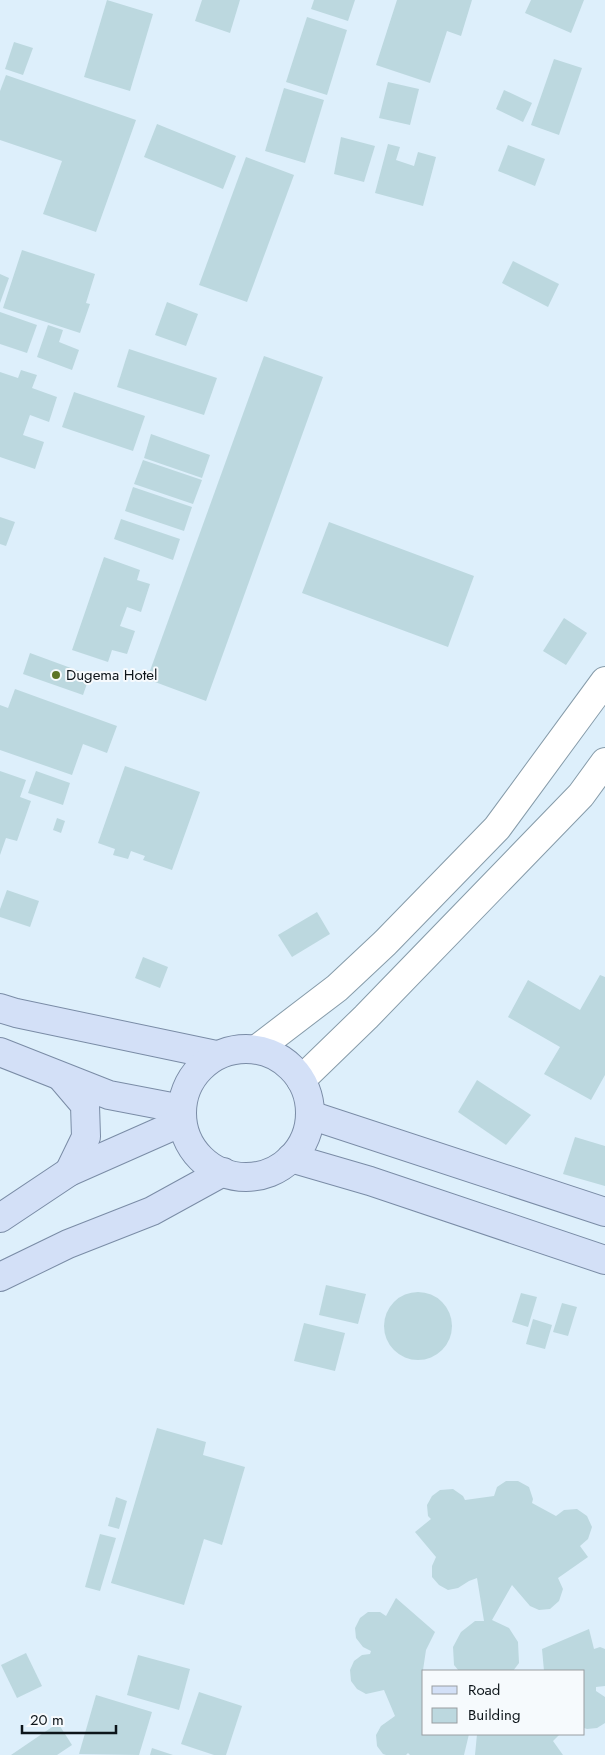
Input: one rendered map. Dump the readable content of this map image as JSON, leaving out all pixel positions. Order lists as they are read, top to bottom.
{
  "places": ["Dugema Hotel"],
  "legend": ["Road", "Building"],
  "scale_bar": "20 m"
}
